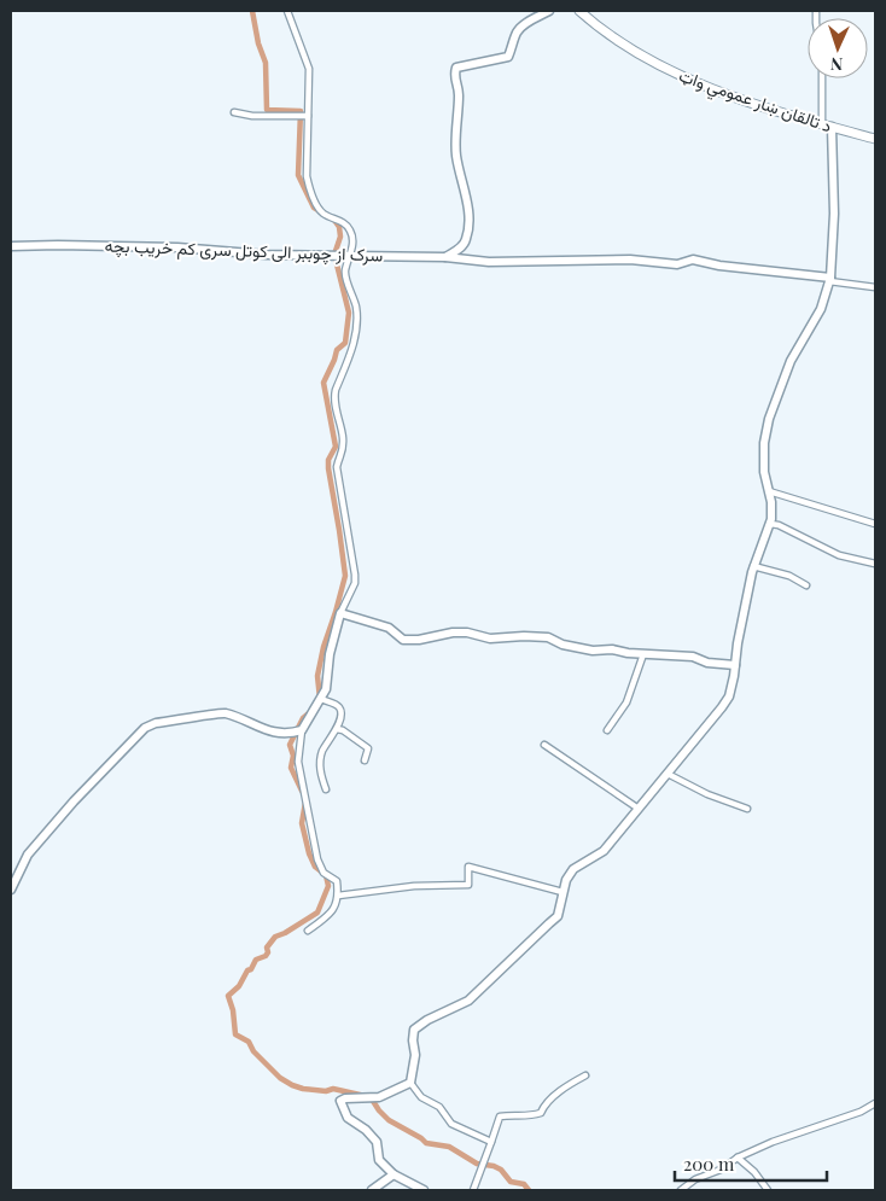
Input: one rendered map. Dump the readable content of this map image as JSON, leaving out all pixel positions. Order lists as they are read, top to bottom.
{
  "streets": {
    "main road": ["د تالقان ښار عمومي واټ"],
    "street": ["سرک از چوببر الی کوتل سری کم خریب بچه"]
  },
  "scale_bar": "200 m",
  "north": "bottom"
}
